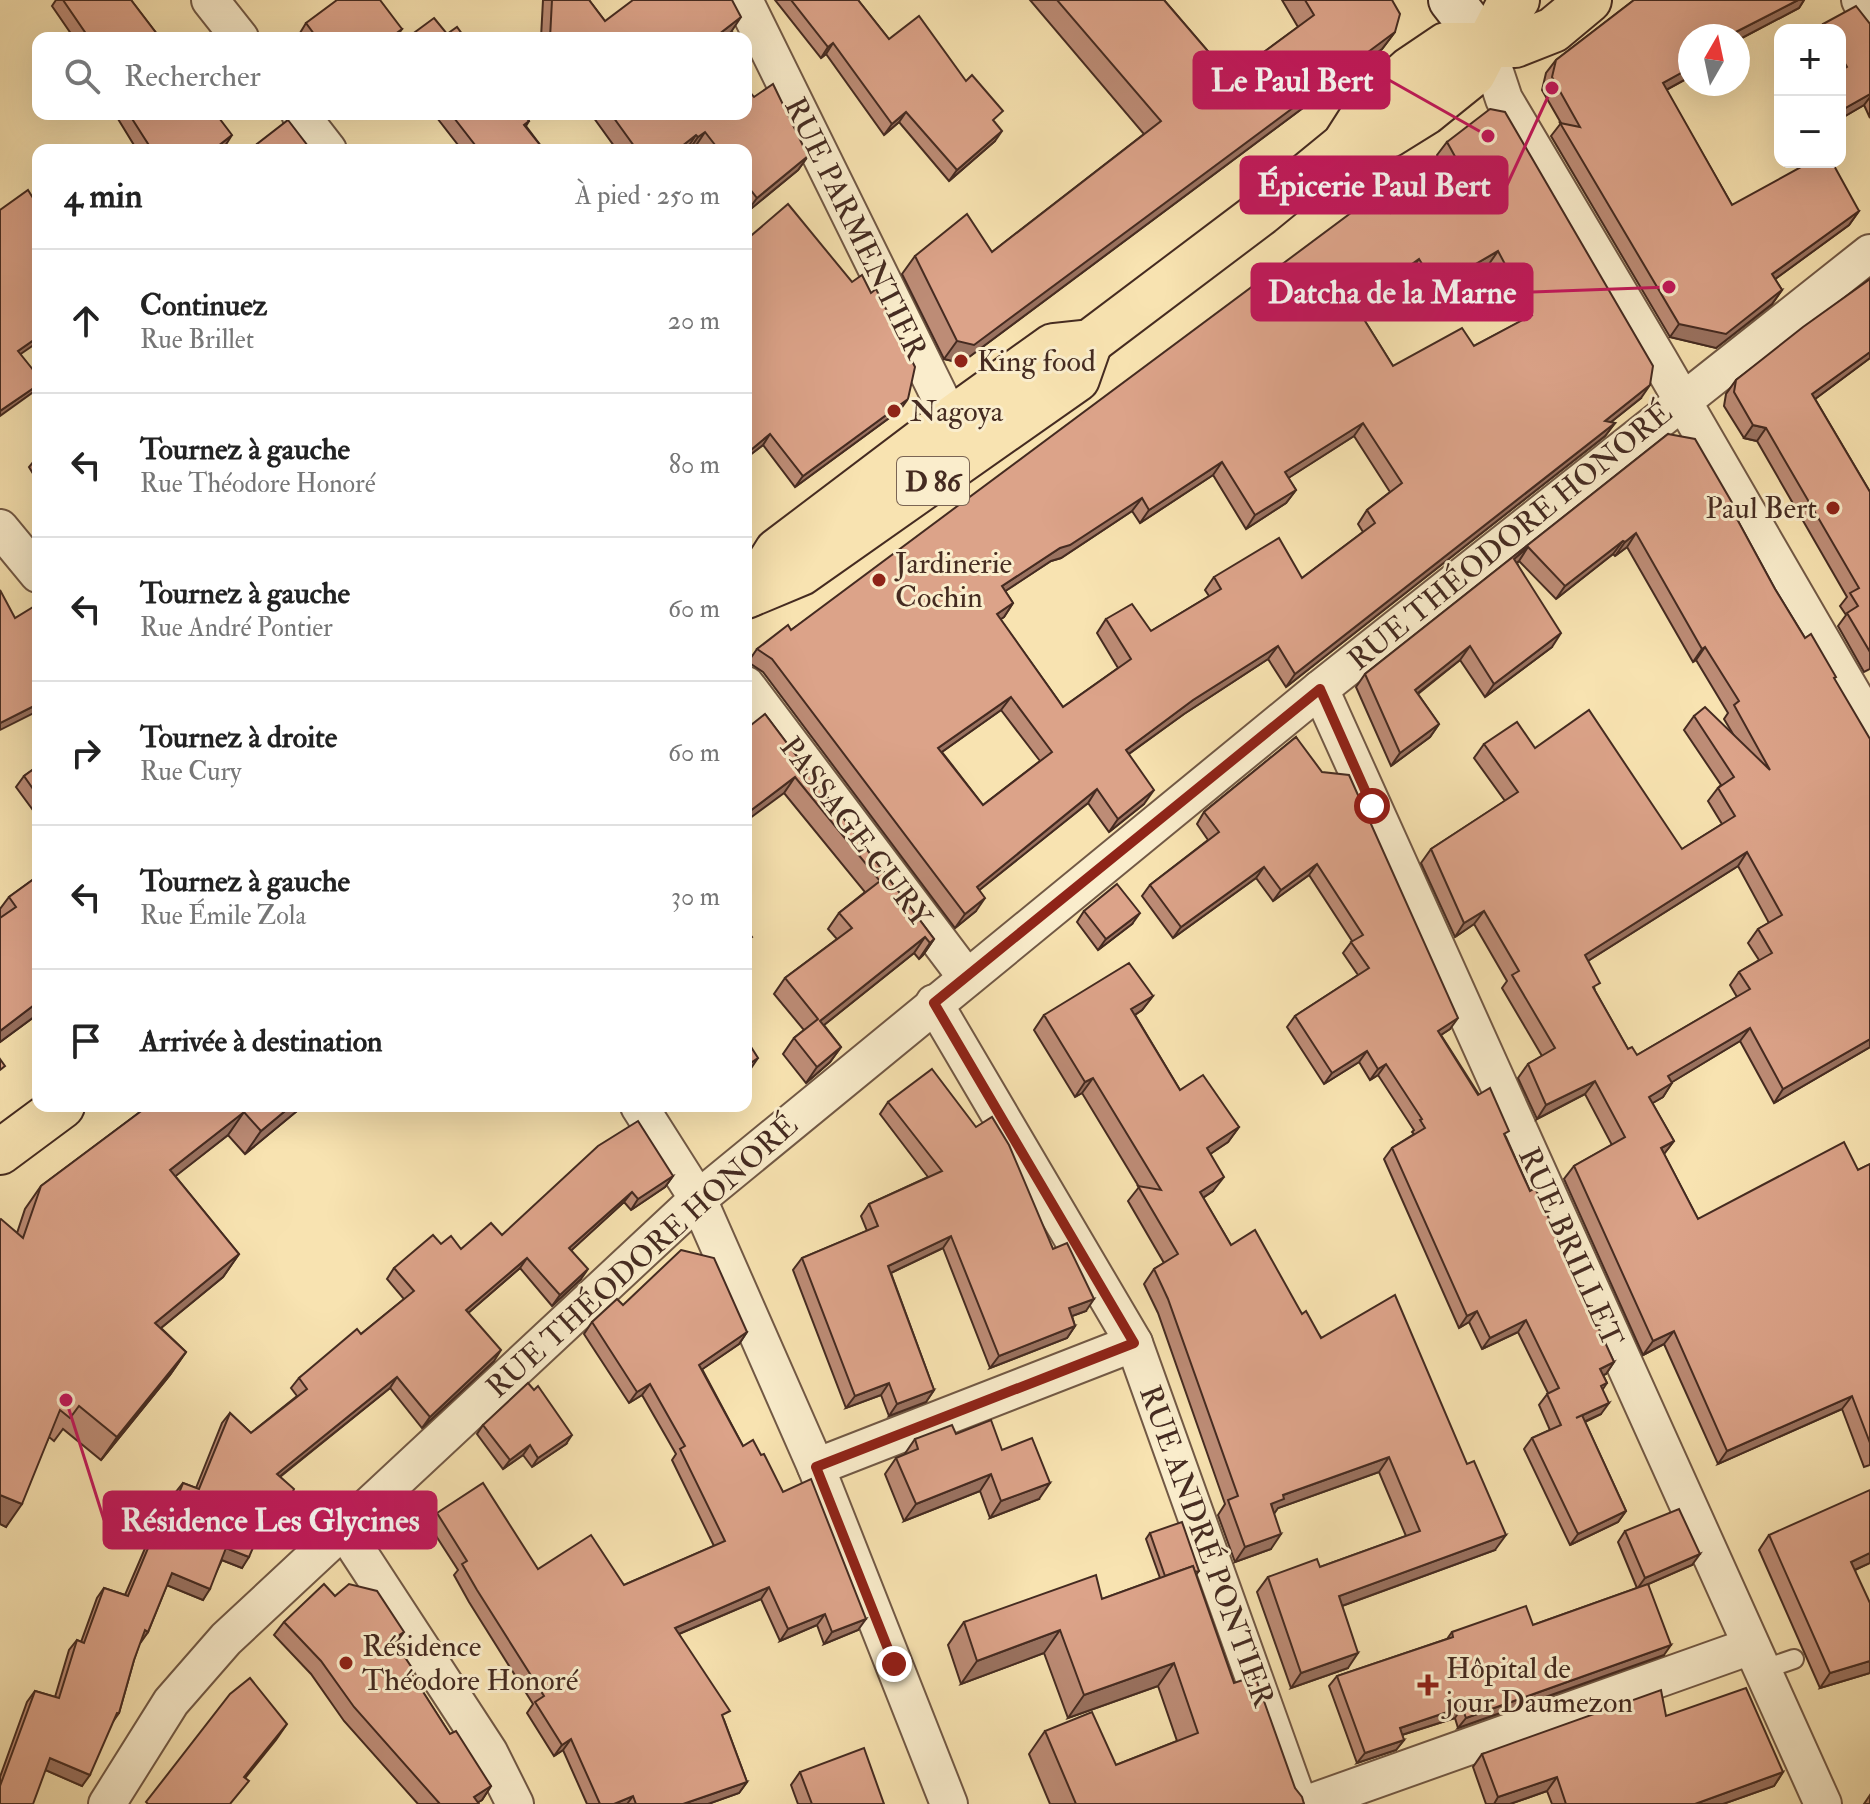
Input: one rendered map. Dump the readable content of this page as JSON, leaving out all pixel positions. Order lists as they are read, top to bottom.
{
  "streets": {
    "main road": ["D 86"],
    "street": [
      "RUE PARMENTIER",
      "RUE THÉODORE HONORÉ",
      "PASSAGE CURY",
      "RUE BRILLET",
      "RUE ANDRÉ PONTIER"
    ]
  },
  "crossings": [
    ["RUE PARMENTIER", "D 86"],
    ["RUE THÉODORE HONORÉ", "PASSAGE CURY"],
    ["RUE THÉODORE HONORÉ", "RUE BRILLET"],
    ["RUE THÉODORE HONORÉ", "RUE ANDRÉ PONTIER"]
  ],
  "places": {
    "other": [
      "Épicerie Paul Bert",
      "Le Paul Bert",
      "Datcha de la Marne",
      "King food",
      "Nagoya",
      "Paul Bert",
      "Jardinerie Cochin",
      "Résidence Les Glycines",
      "Résidence Théodore Honoré"
    ],
    "health": ["Hôpital de jour Daumezon"]
  },
  "north": "top",
  "page": {
    "map_buttons": ["+", "−"],
    "search": "Rechercher",
    "heading": ["4 min", "À pied · 250 m"],
    "list": [
      ["Continuez", "Rue Brillet", "20 m"],
      ["Tournez à gauche", "Rue Théodore Honoré", "80 m"],
      ["Tournez à gauche", "Rue André Pontier", "60 m"],
      ["Tournez à droite", "Rue Cury", "60 m"],
      ["Tournez à gauche", "Rue Émile Zola", "30 m"],
      "Arrivée à destination"
    ]
  }
}
